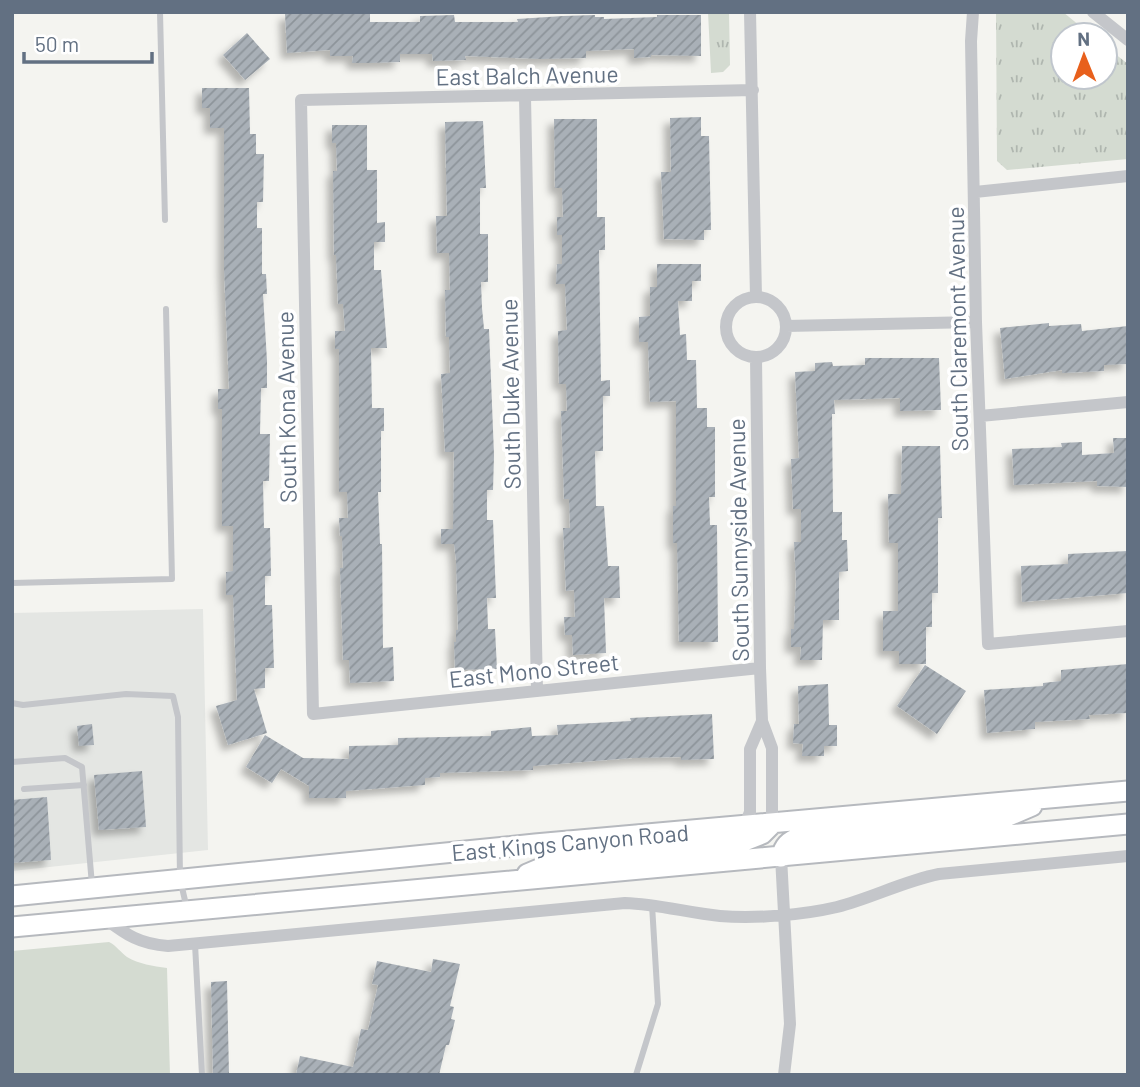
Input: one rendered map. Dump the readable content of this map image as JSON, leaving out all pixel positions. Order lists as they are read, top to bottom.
{
  "streets": {
    "main road": ["East Kings Canyon Road"],
    "street": [
      "East Balch Avenue",
      "South Claremont Avenue",
      "South Duke Avenue",
      "South Kona Avenue",
      "South Sunnyside Avenue",
      "East Mono Street"
    ]
  },
  "crossings": [
    ["East Balch Avenue", "South Duke Avenue"],
    ["East Balch Avenue", "South Kona Avenue"],
    ["South Duke Avenue", "East Mono Street"],
    ["South Kona Avenue", "East Mono Street"],
    ["South Sunnyside Avenue", "East Mono Street"],
    ["South Sunnyside Avenue", "East Kings Canyon Road"]
  ],
  "scale_bar": "50 m",
  "north": "top"
}
